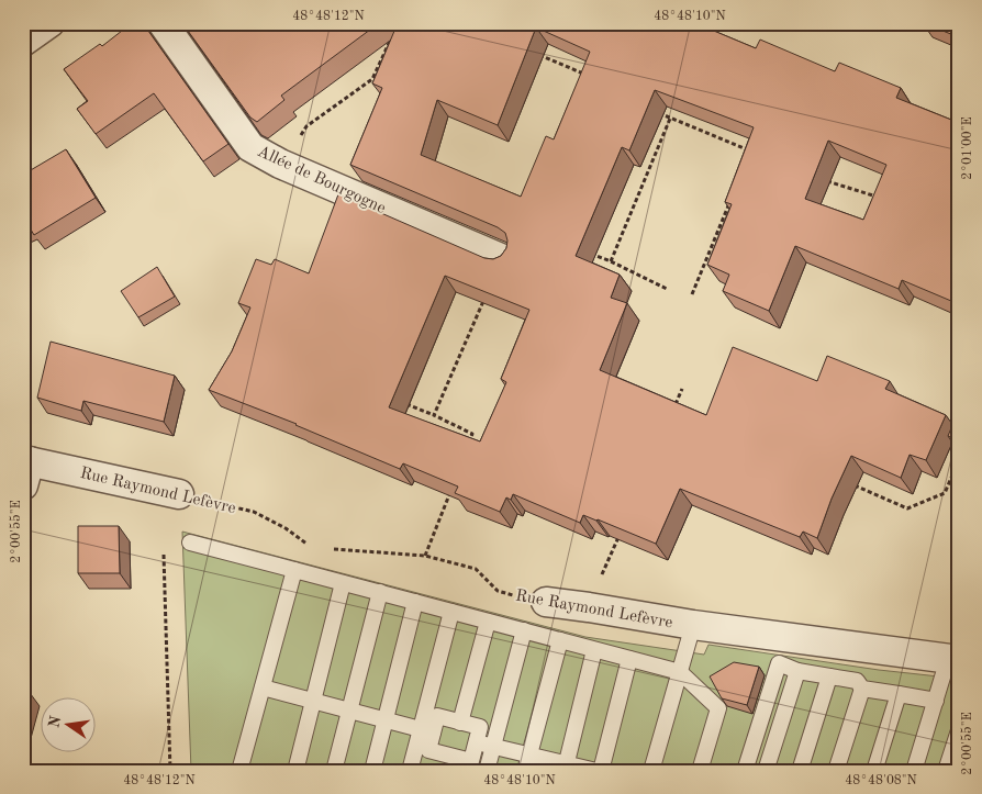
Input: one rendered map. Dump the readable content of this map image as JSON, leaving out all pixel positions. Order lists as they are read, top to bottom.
{
  "streets": {
    "street": ["Allée de Bourgogne", "Rue Raymond Lefèvre"]
  },
  "north": "left",
  "coordinates": [
    "48°48'12\"N",
    "48°48'10\"N",
    "2°01'00\"E",
    "2°00'55\"E",
    "48°48'08\"N"
  ]
}
